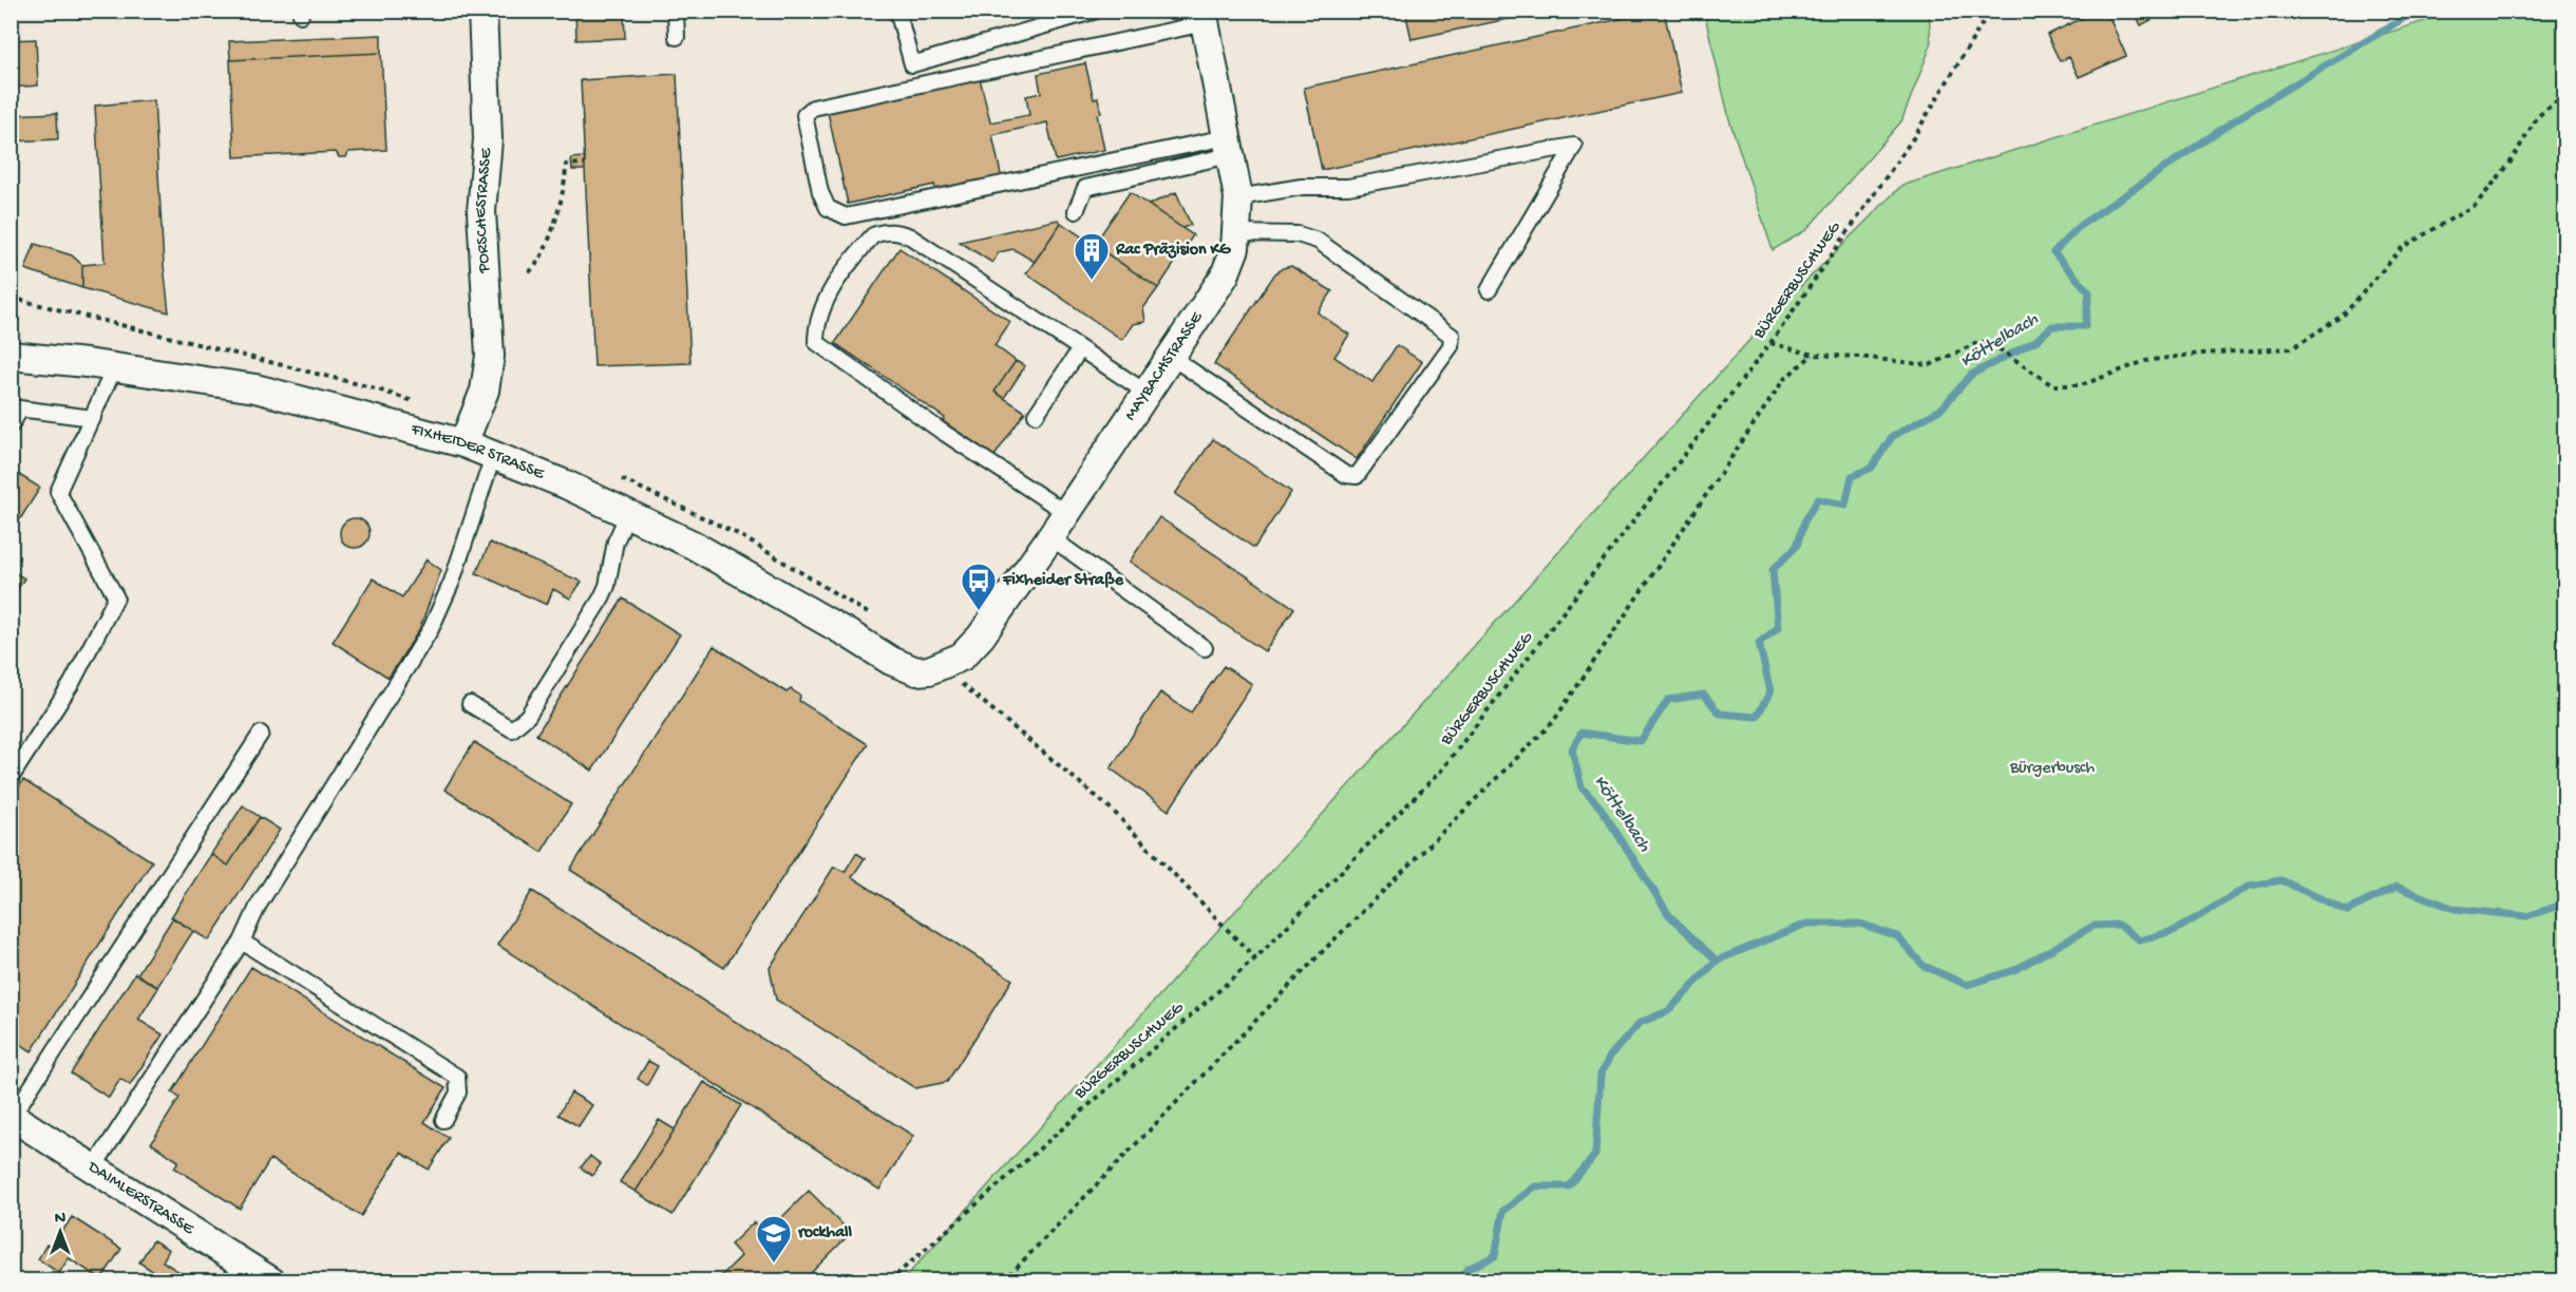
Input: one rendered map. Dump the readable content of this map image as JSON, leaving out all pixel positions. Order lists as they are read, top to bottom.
{
  "streets": {
    "street": [
      "PORSCHESTRASSE",
      "MAYBACHSTRASSE",
      "FIXHEIDER STRASSE",
      "DAIMLERSTRASSE"
    ],
    "path": ["BÜRGERBUSCHWEG"]
  },
  "crossings": [
    ["PORSCHESTRASSE", "FIXHEIDER STRASSE"],
    ["MAYBACHSTRASSE", "FIXHEIDER STRASSE"]
  ],
  "water": ["Köttelbach"],
  "parks": ["Bürgerbusch"],
  "places": {
    "building": ["Rac Präzision KG"],
    "bus stop": ["Fixheider Straße"],
    "school or university": ["rockhall"]
  },
  "north": "top"
}
